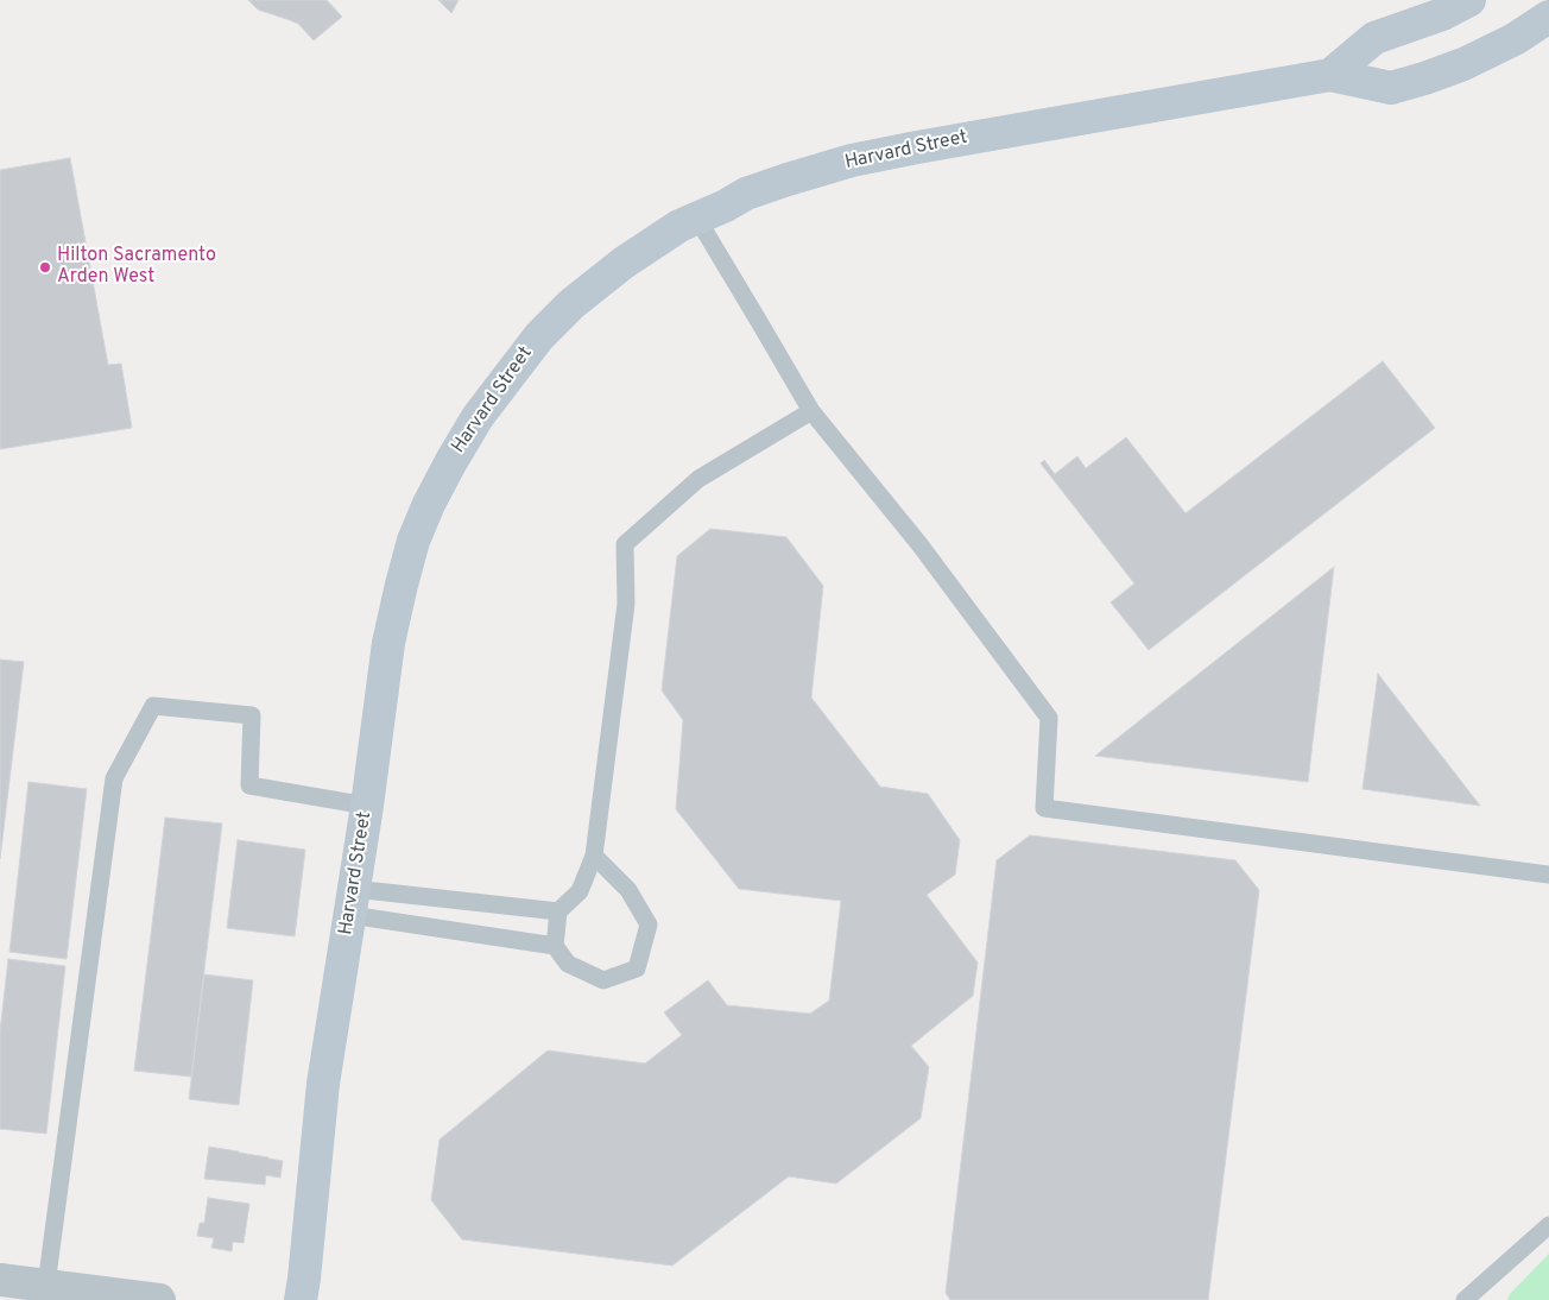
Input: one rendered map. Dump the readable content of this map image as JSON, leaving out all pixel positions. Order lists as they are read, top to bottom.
{
  "streets": {
    "street": ["Harvard Street"]
  },
  "places": ["Hilton Sacramento Arden West"]
}
